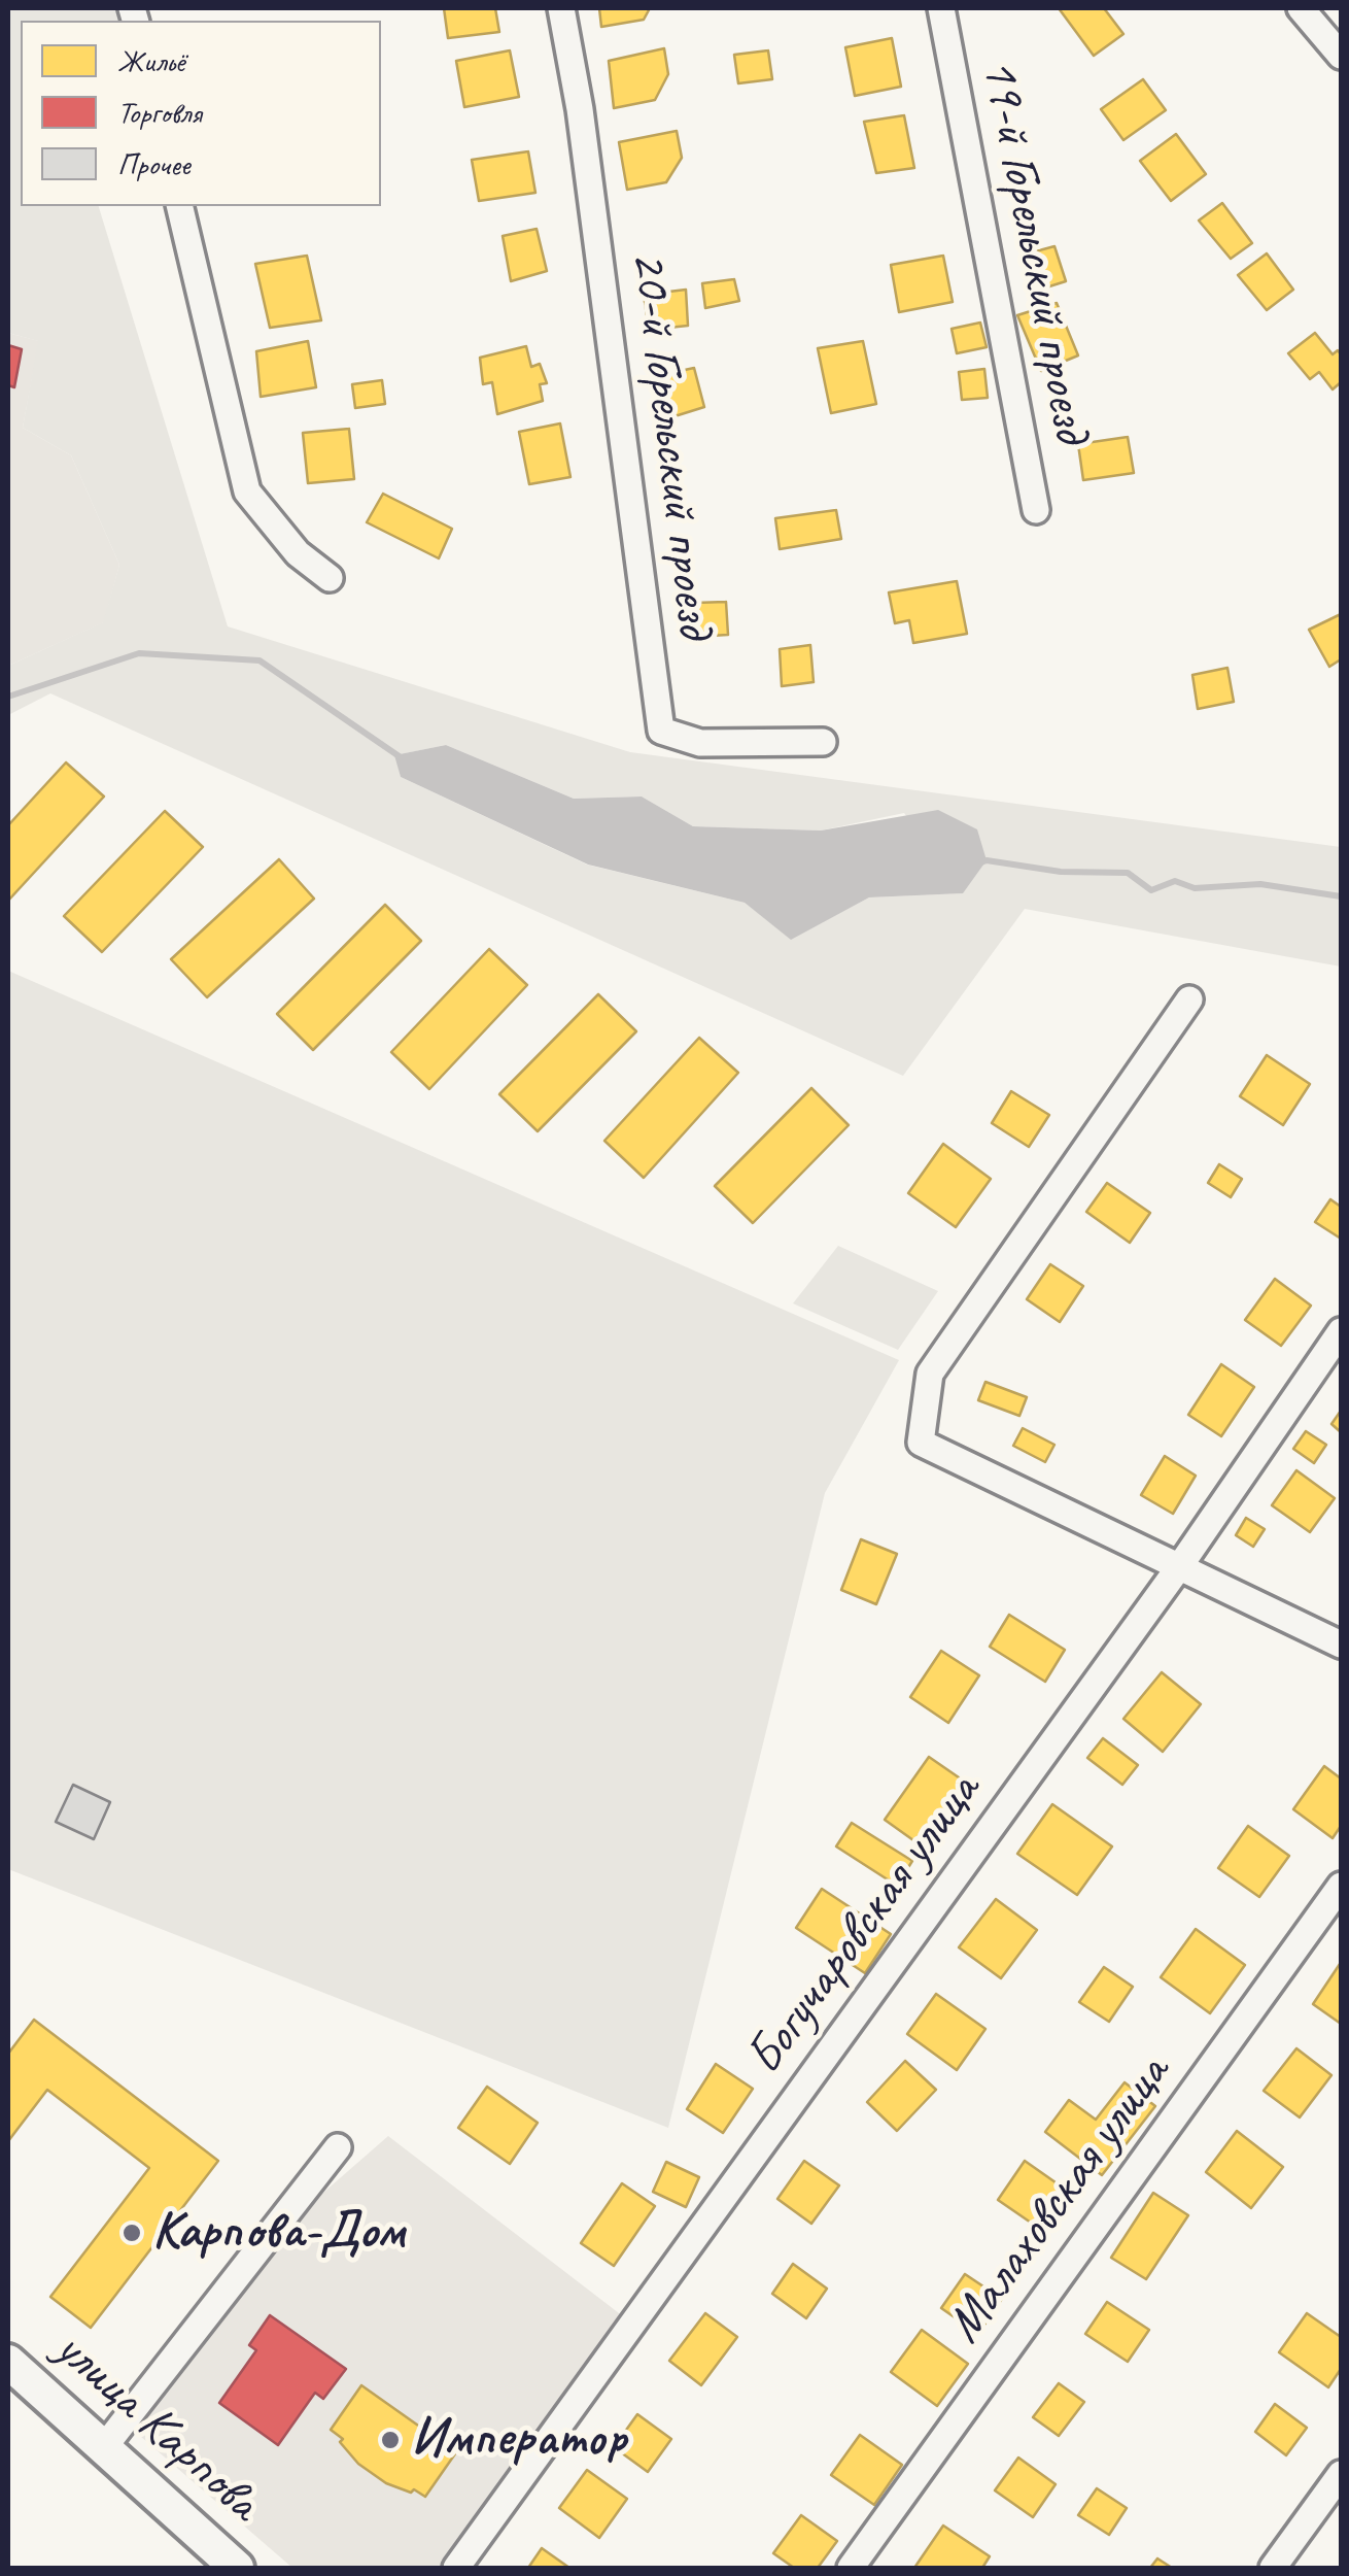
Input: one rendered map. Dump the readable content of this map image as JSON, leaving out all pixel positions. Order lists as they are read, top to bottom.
{
  "streets": {
    "main road": ["улица Карпова"],
    "street": [
      "19-й Горельский проезд",
      "20-й Горельский проезд",
      "Богучаровская улица",
      "Малаховская улица"
    ]
  },
  "places": ["Карпова-Дом", "Император"],
  "legend": ["Жильё", "Торговля", "Прочее"]
}
